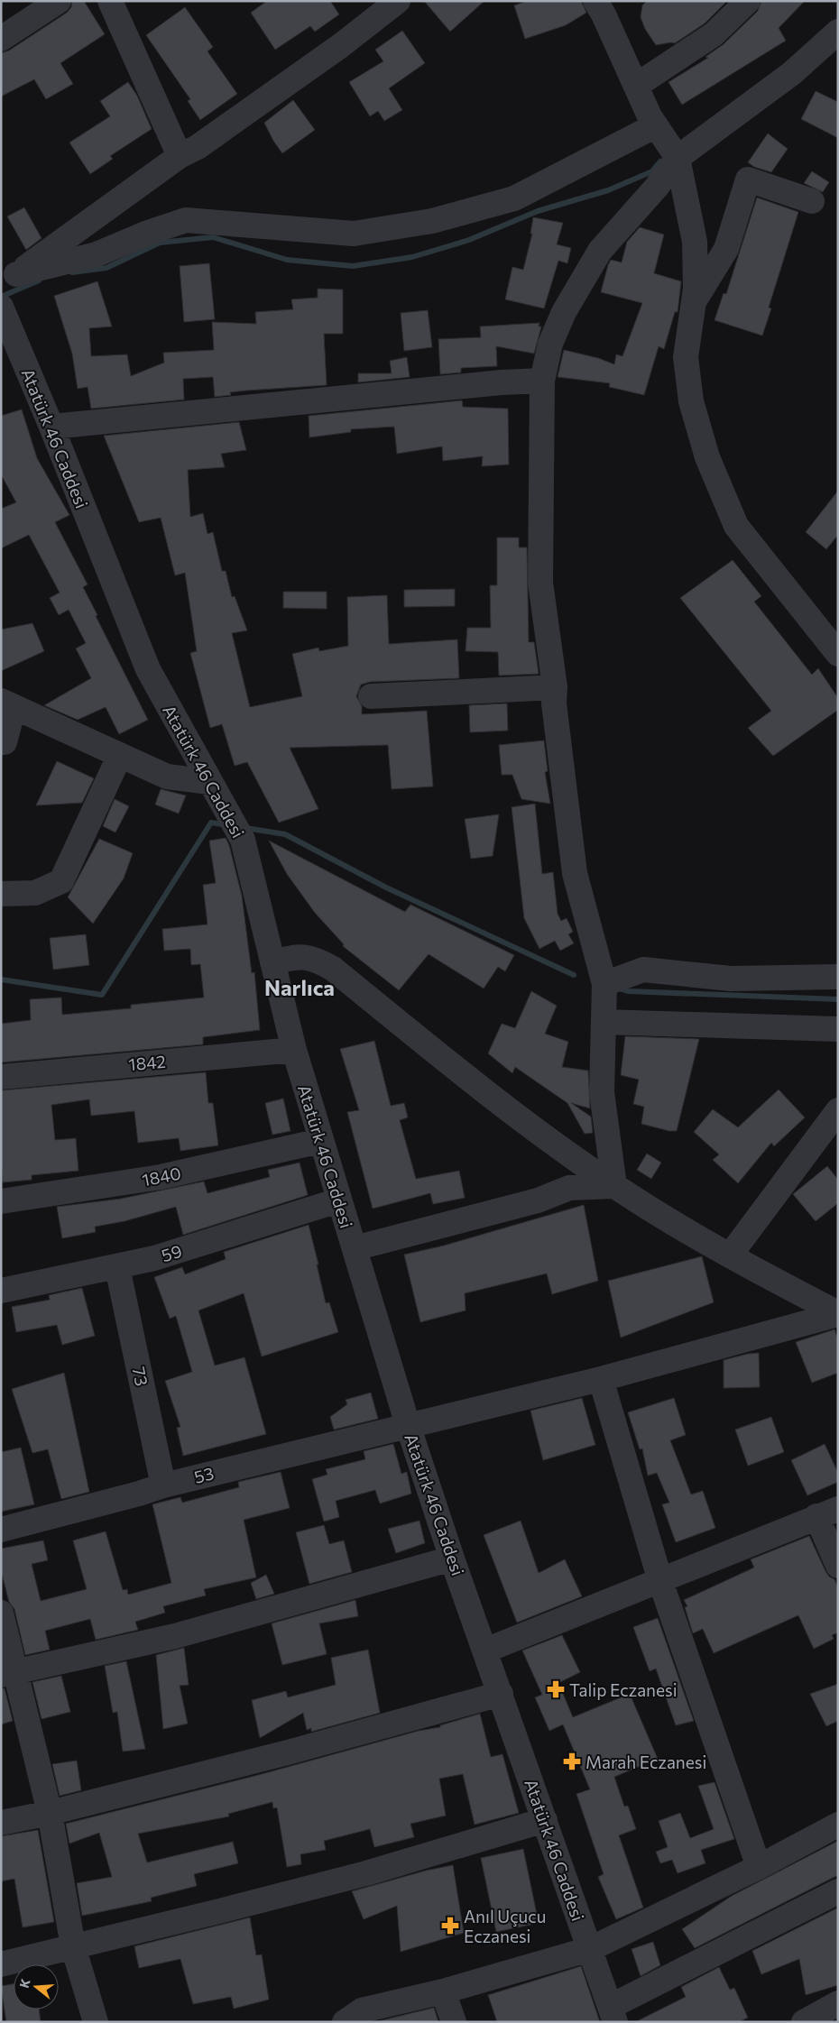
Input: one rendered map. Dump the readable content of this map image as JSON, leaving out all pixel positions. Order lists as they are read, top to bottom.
{
  "streets": {
    "street": [
      "Atatürk 46 Caddesi",
      "1842",
      "1840",
      "59",
      "73",
      "53"
    ]
  },
  "crossings": [
    ["Atatürk 46 Caddesi", "1842"],
    ["Atatürk 46 Caddesi", "1840"],
    ["Atatürk 46 Caddesi", "59"],
    ["Atatürk 46 Caddesi", "53"],
    ["59", "73"],
    ["73", "53"]
  ],
  "districts": ["Narlıca"],
  "places": {
    "pharmacy": ["Talip Eczanesi", "Marah Eczanesi", "Anıl Uçucu Eczanesi"]
  },
  "north": "left"
}
